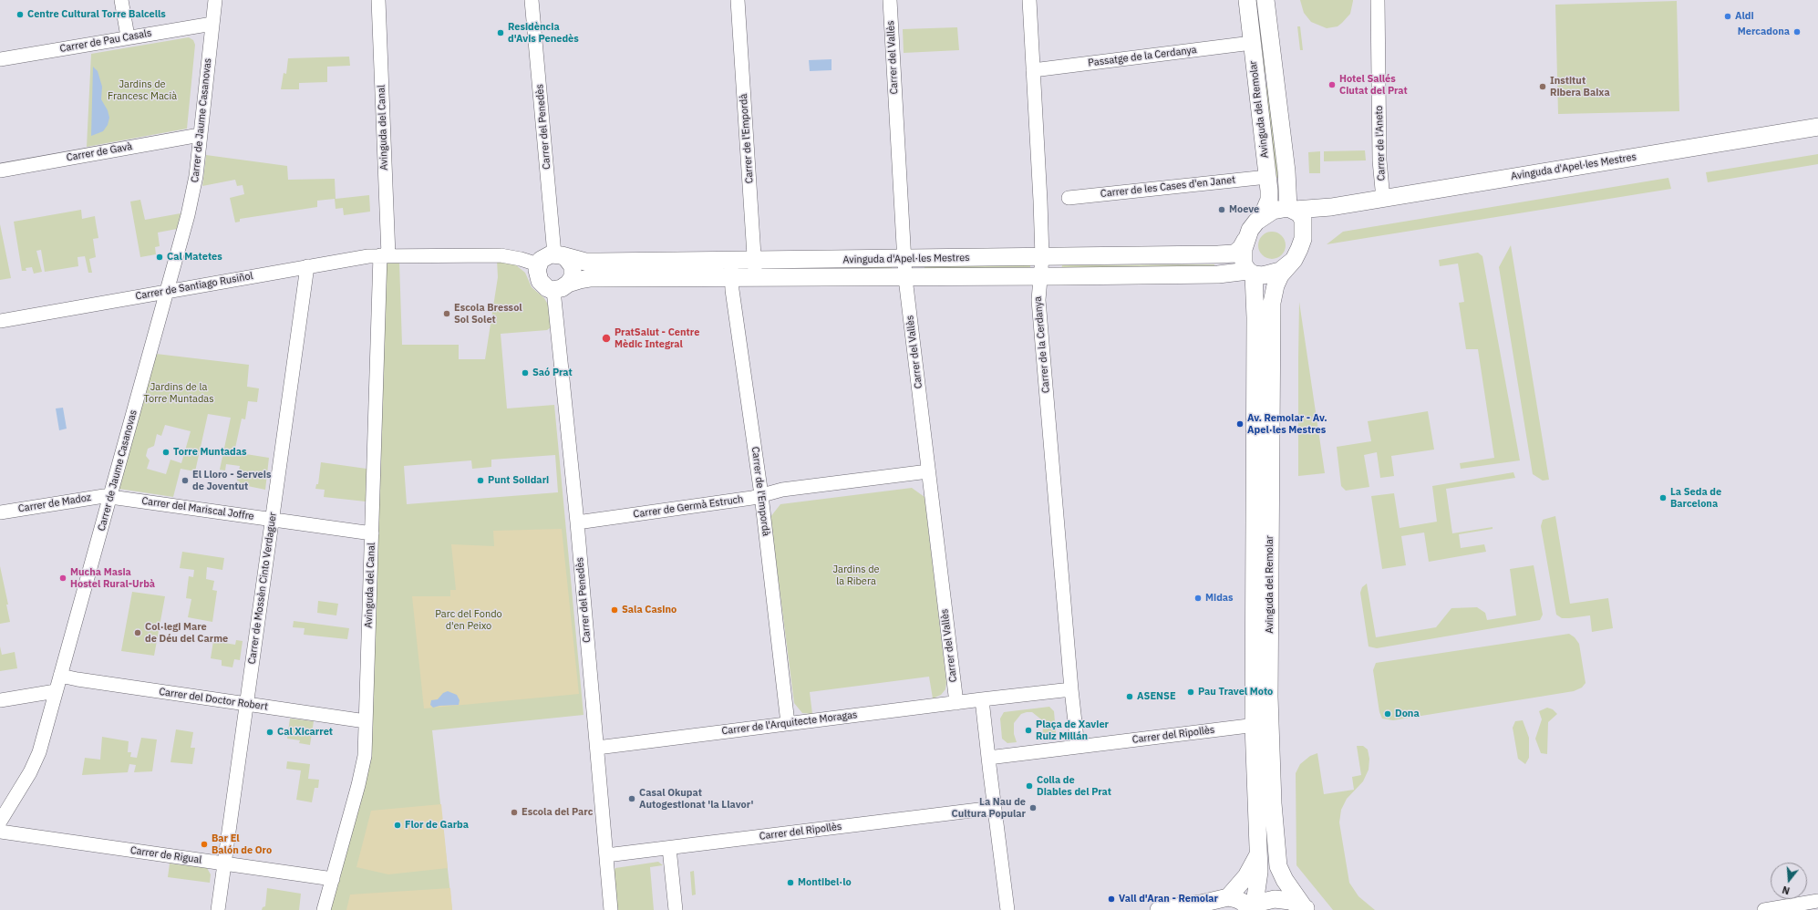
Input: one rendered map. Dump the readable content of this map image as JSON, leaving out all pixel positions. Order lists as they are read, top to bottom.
{
  "streets": {
    "street": [
      "Carrer de Pau Casals",
      "Passatge de la Cerdanya",
      "Carrer del Vallès",
      "Avinguda del Remolar",
      "Carrer de Jaume Casanovas",
      "Carrer del Penedès",
      "Avinguda del Canal",
      "Carrer de l'Empordà",
      "Carrer de l'Aneto",
      "Carrer de Gavà",
      "Avinguda d'Apel·les Mestres",
      "Carrer de les Cases d'en Janet",
      "Carrer de Santiago Rusiñol",
      "Carrer de la Cerdanya",
      "Carrer de Madoz",
      "Carrer de Germà Estruch",
      "Carrer del Mariscal Joffre",
      "Carrer de Mossèn Cinto Verdaguer",
      "Carrer del Doctor Robert",
      "Carrer de l'Arquitecte Moragas",
      "Carrer del Ripollès",
      "Carrer de Rigual"
    ]
  },
  "crossings": [
    ["Carrer de Pau Casals", "Carrer de Jaume Casanovas"],
    ["Passatge de la Cerdanya", "Avinguda del Remolar"],
    ["Passatge de la Cerdanya", "Carrer de la Cerdanya"],
    ["Carrer del Vallès", "Avinguda d'Apel·les Mestres"],
    ["Carrer del Vallès", "Carrer de Germà Estruch"],
    ["Carrer del Vallès", "Carrer de l'Arquitecte Moragas"],
    ["Avinguda del Remolar", "Avinguda d'Apel·les Mestres"],
    ["Avinguda del Remolar", "Carrer de les Cases d'en Janet"],
    ["Avinguda del Remolar", "Carrer del Ripollès"],
    ["Carrer de Jaume Casanovas", "Carrer de Gavà"],
    ["Carrer de Jaume Casanovas", "Carrer de Santiago Rusiñol"],
    ["Carrer de Jaume Casanovas", "Carrer de Madoz"],
    ["Carrer de Jaume Casanovas", "Carrer del Mariscal Joffre"],
    ["Carrer de Jaume Casanovas", "Carrer del Doctor Robert"],
    ["Carrer del Penedès", "Avinguda d'Apel·les Mestres"],
    ["Carrer del Penedès", "Carrer de Germà Estruch"],
    ["Carrer del Penedès", "Carrer de l'Arquitecte Moragas"],
    ["Carrer del Penedès", "Carrer del Ripollès"],
    ["Avinguda del Canal", "Carrer de Santiago Rusiñol"],
    ["Avinguda del Canal", "Carrer del Mariscal Joffre"],
    ["Avinguda del Canal", "Carrer del Doctor Robert"],
    ["Avinguda del Canal", "Carrer de Rigual"],
    ["Carrer de l'Empordà", "Avinguda d'Apel·les Mestres"],
    ["Carrer de l'Empordà", "Carrer de Germà Estruch"],
    ["Carrer de l'Empordà", "Carrer de l'Arquitecte Moragas"],
    ["Carrer de l'Aneto", "Avinguda d'Apel·les Mestres"],
    ["Avinguda d'Apel·les Mestres", "Carrer de la Cerdanya"],
    ["Carrer de Santiago Rusiñol", "Carrer de Mossèn Cinto Verdaguer"],
    ["Carrer de Madoz", "Carrer del Mariscal Joffre"],
    ["Carrer del Mariscal Joffre", "Carrer de Mossèn Cinto Verdaguer"],
    ["Carrer de Mossèn Cinto Verdaguer", "Carrer del Doctor Robert"],
    ["Carrer de Mossèn Cinto Verdaguer", "Carrer de Rigual"]
  ],
  "parks": [
    "Jardins de Francesc Macià",
    "Jardins de la Torre Muntadas",
    "Jardins de la Ribera",
    "Parc del Fondo d'en Peixo"
  ],
  "places": [
    "Centre Cultural Torre Balcells",
    "Aldi",
    "Mercadona",
    "Residència d'Avis Penedès",
    "Hotel Sallés Ciutat del Prat",
    "Institut Ribera Baixa",
    "Moeve",
    "Cal Matetes",
    "Escola Bressol Sol Solet",
    "PratSalut - Centre Mèdic Integral",
    "Saó Prat",
    "Av. Remolar - Av. Apel·les Mestres",
    "Torre Muntadas",
    "El Lloro - Serveis de Joventut",
    "Punt Solidari",
    "La Seda de Barcelona",
    "Mucha Masia Hostel Rural-Urbà",
    "Midas",
    "Sala Casino",
    "Col·legi Mare de Déu del Carme",
    "Pau Travel Moto",
    "ASENSE",
    "Dona",
    "Plaça de Xavier Ruiz Millán",
    "Cal Xicarret",
    "Colla de Diables del Prat",
    "Casal Okupat Autogestionat 'la Llavor'",
    "La Nau de Cultura Popular",
    "Escola del Parc",
    "Flor de Garba",
    "Bar El Balón de Oro",
    "Montibel·lo",
    "Vall d'Aran - Remolar"
  ],
  "north": "bottom"
}
